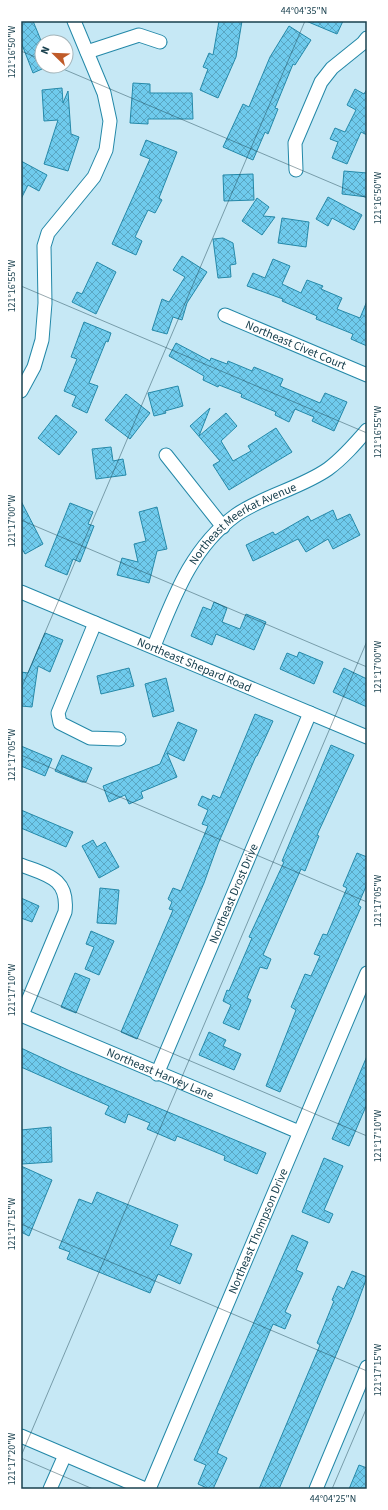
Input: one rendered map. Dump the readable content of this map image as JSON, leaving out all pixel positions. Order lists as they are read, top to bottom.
{
  "streets": {
    "street": [
      "Northeast Civet Court",
      "Northeast Meerkat Avenue",
      "Northeast Shepard Road",
      "Northeast Drost Drive",
      "Northeast Harvey Lane",
      "Northeast Thompson Drive"
    ]
  },
  "crossings": [
    ["Northeast Meerkat Avenue", "Northeast Shepard Road"],
    ["Northeast Shepard Road", "Northeast Drost Drive"],
    ["Northeast Drost Drive", "Northeast Harvey Lane"],
    ["Northeast Harvey Lane", "Northeast Thompson Drive"]
  ],
  "north": "top left",
  "coordinates": [
    "44°04'35\"N",
    "121°16'50\"W",
    "121°16'55\"W",
    "121°17'00\"W",
    "121°17'05\"W",
    "121°17'10\"W",
    "121°17'15\"W",
    "121°17'20\"W",
    "44°04'25\"N"
  ]
}
